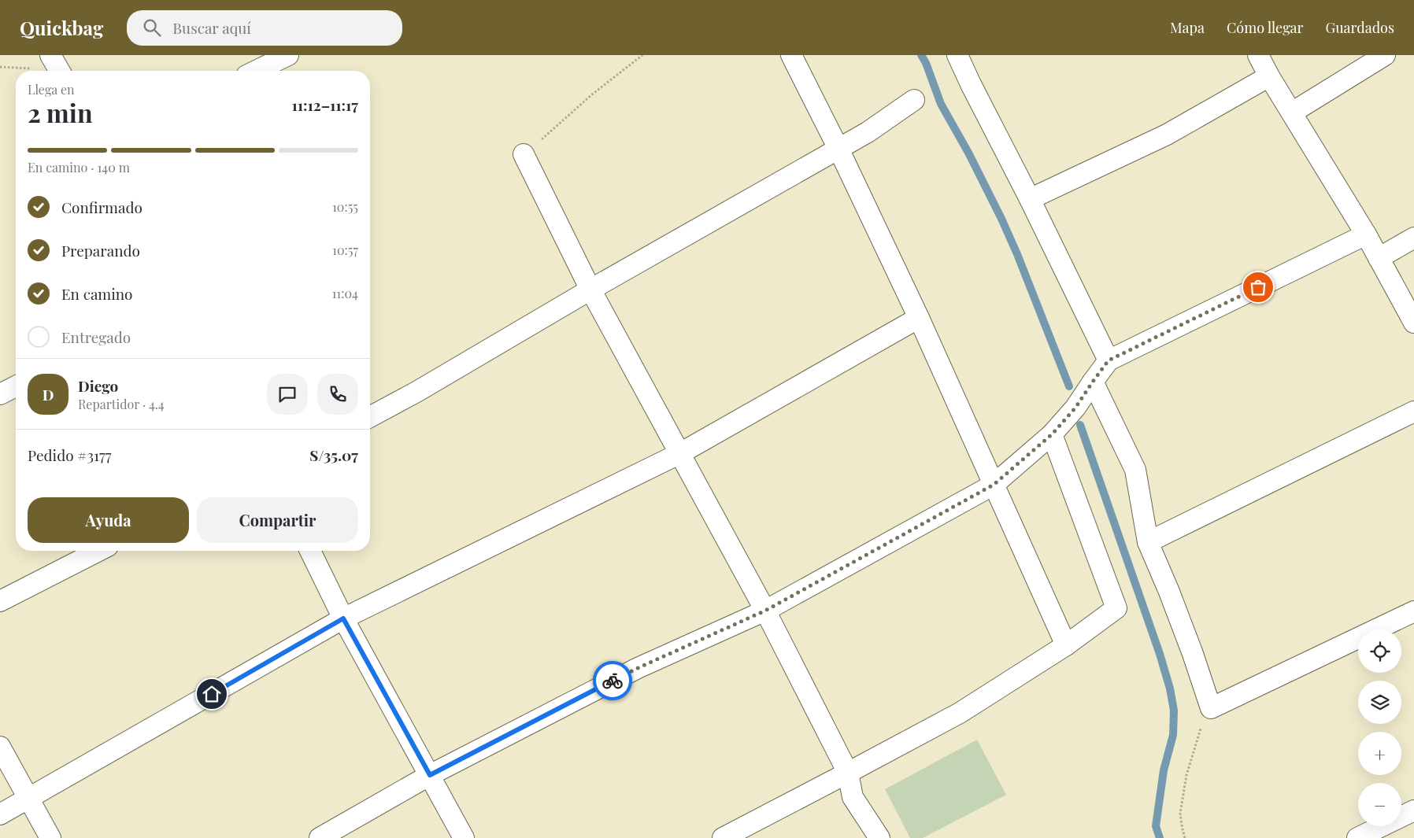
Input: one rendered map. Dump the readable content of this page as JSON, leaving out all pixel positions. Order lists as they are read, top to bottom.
{
  "page": {
    "header": "Quickbag",
    "search": "Buscar aquí",
    "nav": ["Mapa", "Cómo llegar", "Guardados"],
    "heading": ["2 min", "Llega en", "11:12–11:17"],
    "panel": [
      "Diego",
      "Repartidor · 4.4",
      "Pedido #3177",
      "S/35.07"
    ],
    "bar": "En camino · 140 m",
    "list": [
      ["Confirmado", "10:55"],
      ["Preparando", "10:57"],
      ["En camino", "11:04"],
      "Entregado"
    ],
    "round": "D",
    "buttons": ["Ayuda", "Compartir"],
    "map_buttons": ["+", "−"]
  }
}
